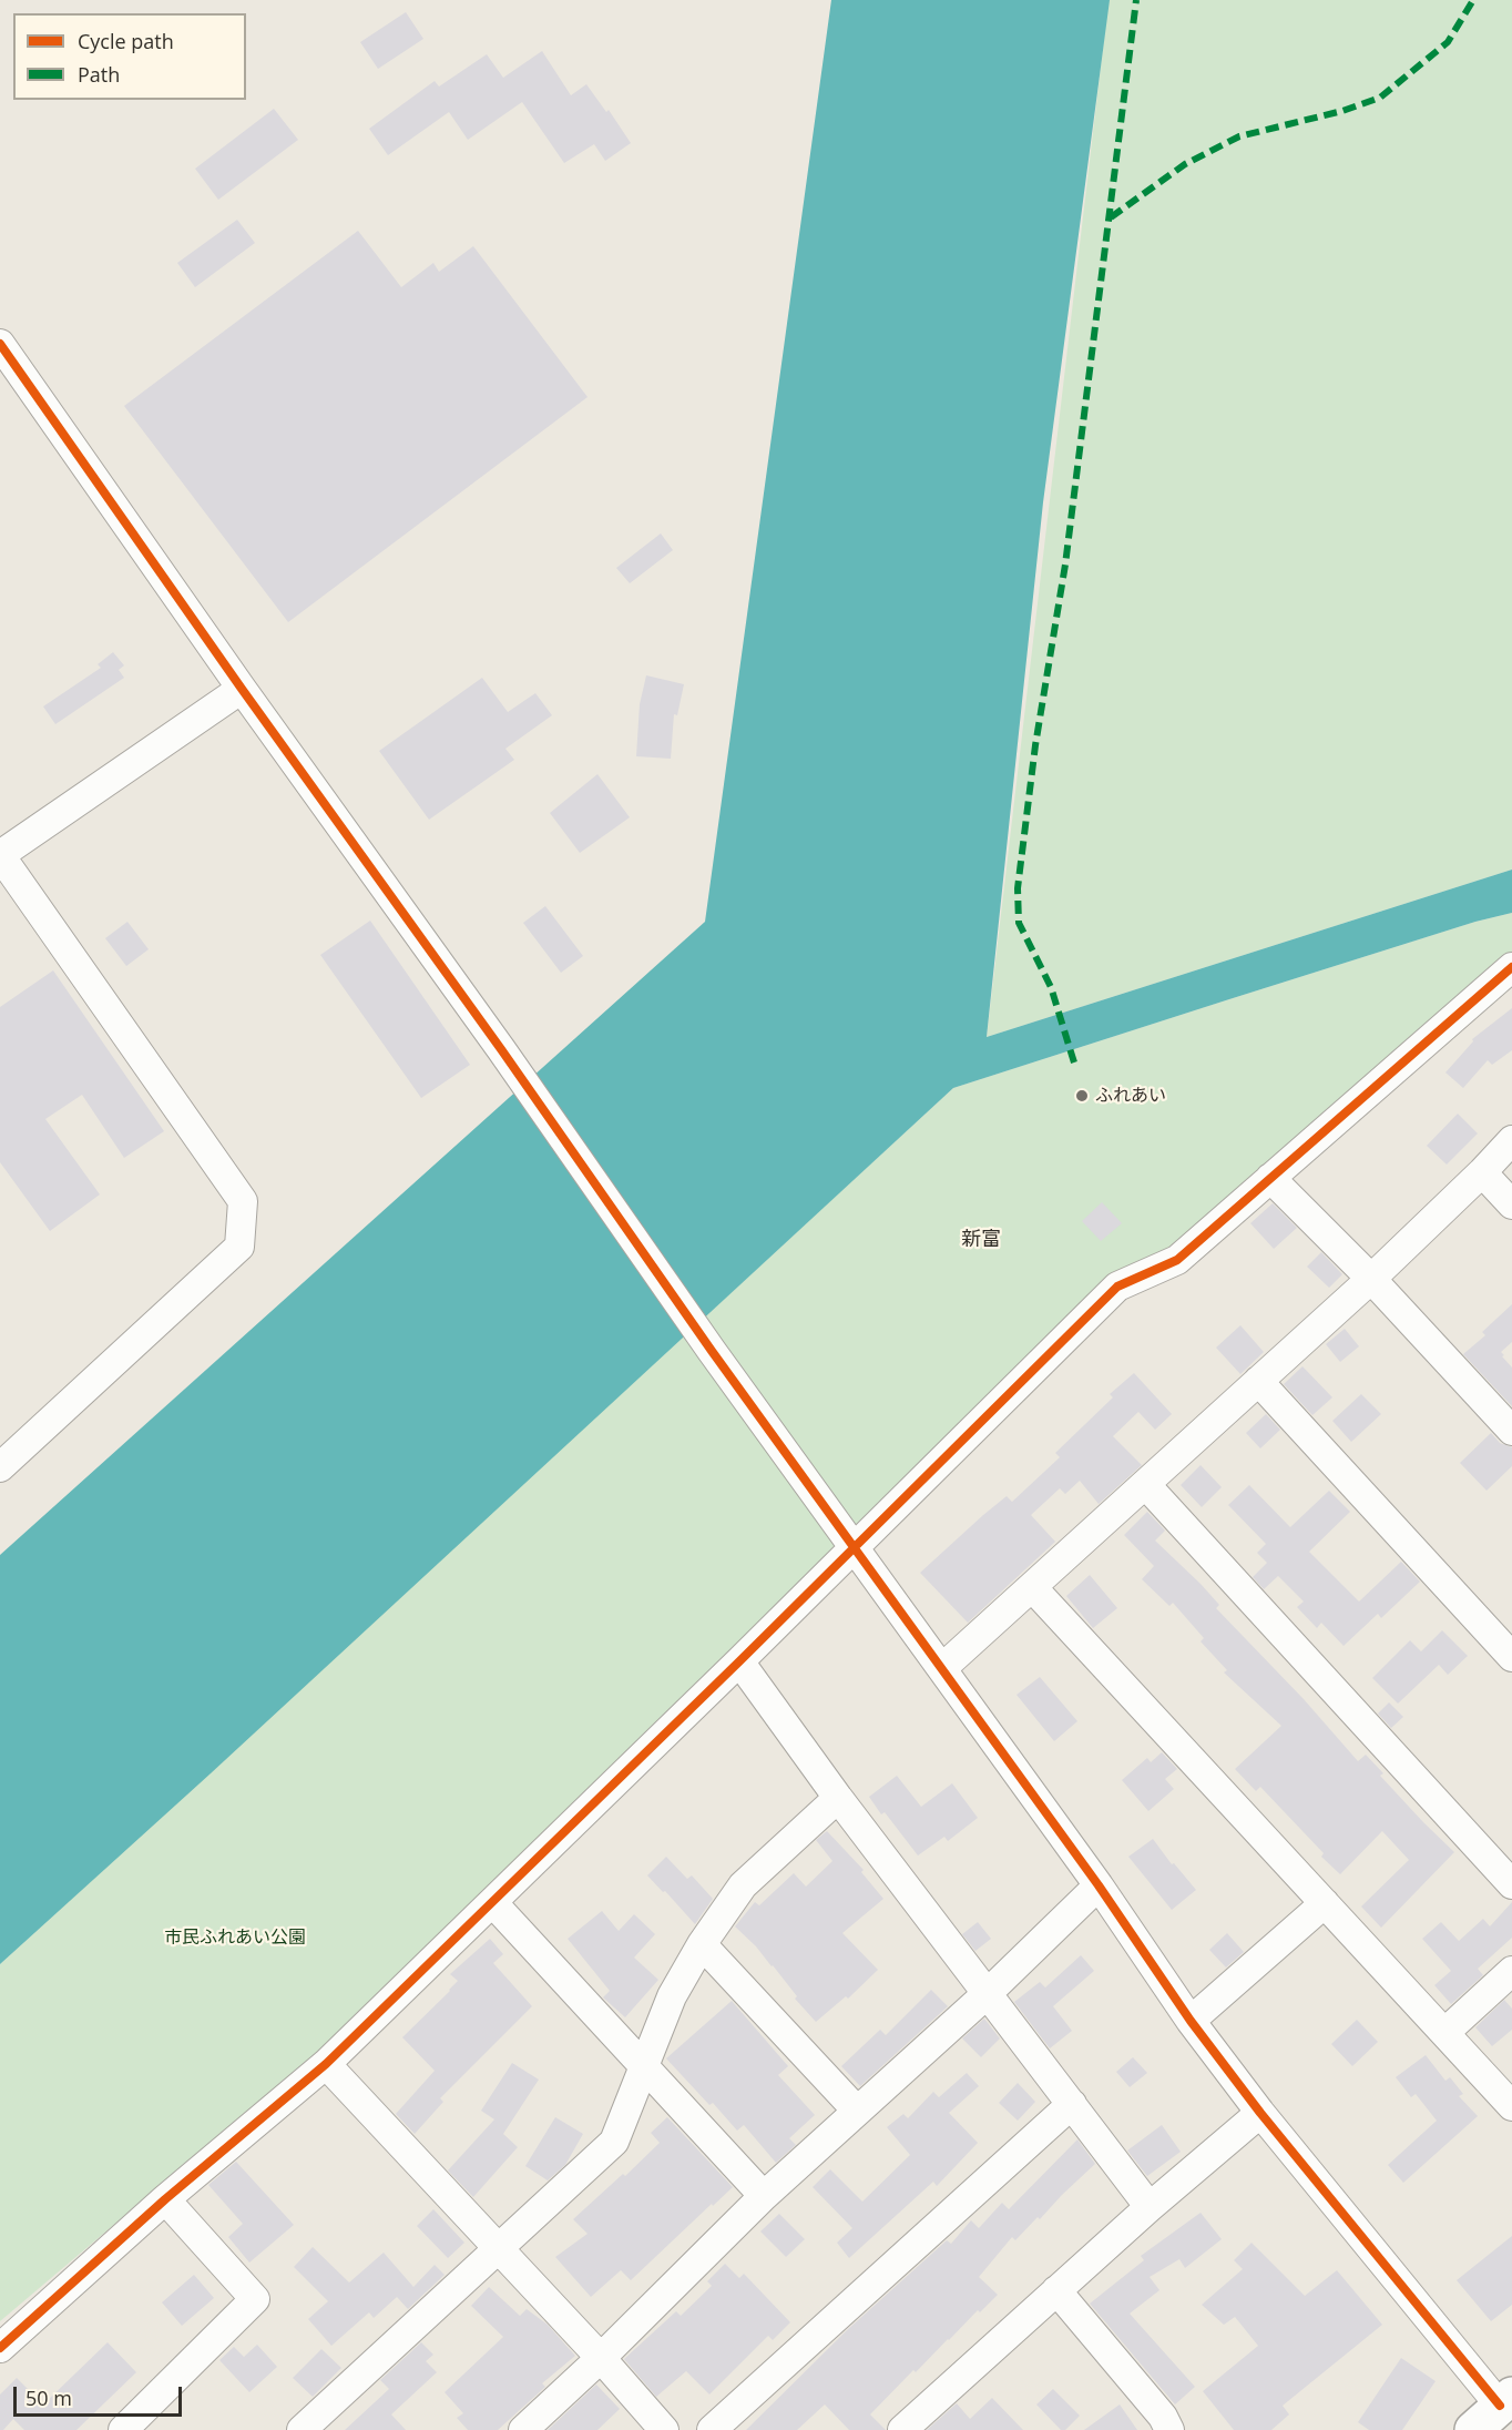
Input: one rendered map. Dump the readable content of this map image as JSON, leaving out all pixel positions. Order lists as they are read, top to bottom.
{
  "districts": ["新富"],
  "parks": ["市民ふれあい公園"],
  "places": ["ふれあい"],
  "legend": ["Cycle path", "Path"],
  "scale_bar": "50 m"
}
